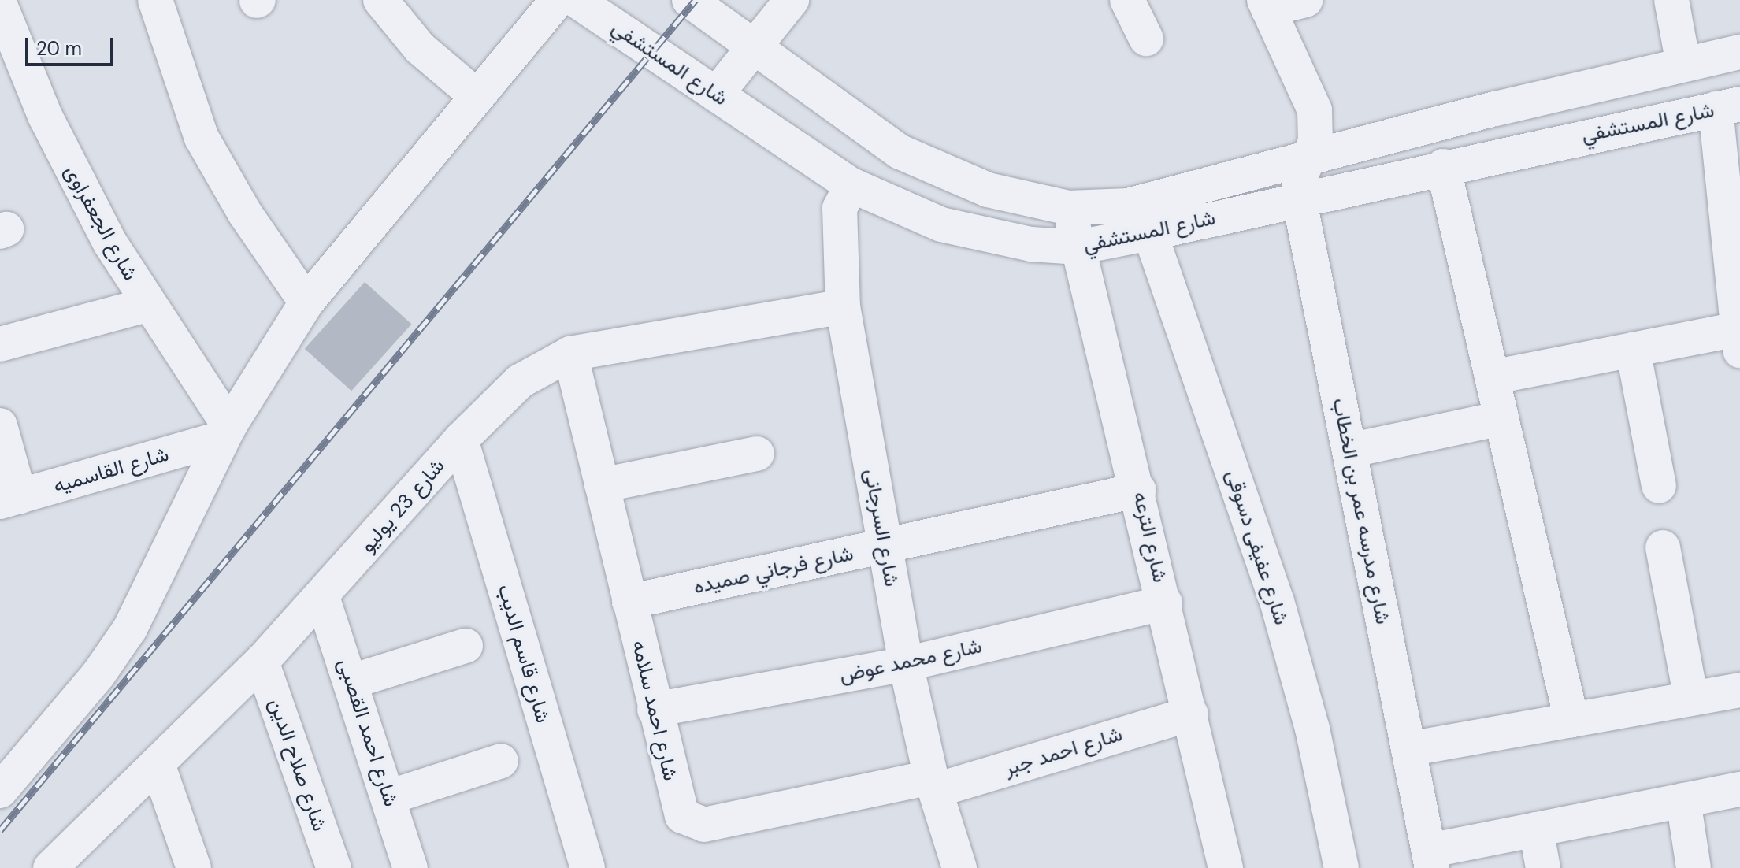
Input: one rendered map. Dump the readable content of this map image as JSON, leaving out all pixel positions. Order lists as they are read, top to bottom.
{
  "streets": {
    "street": [
      "شارع المستشفي",
      "شارع الجعفراوى",
      "شارع القاسميه",
      "شارع 23 يوليو",
      "شارع مدرسه عمر بن الخطاب",
      "شارع السرجانى",
      "شارع الترعه",
      "شارع عفيفى دسوقى",
      "شارع فرجاني صميده",
      "شارع قاسم الديب",
      "شارع محمد عوض",
      "شارع احمد سلامه",
      "شارع احمد القصبى",
      "شارع احمد جبر",
      "شارع صلاح الدين"
    ]
  },
  "crossings": [
    ["شارع المستشفي", "شارع مدرسه عمر بن الخطاب"],
    ["شارع المستشفي", "شارع السرجانى"],
    ["شارع المستشفي", "شارع الترعه"],
    ["شارع المستشفي", "شارع عفيفى دسوقى"],
    ["شارع الجعفراوى", "شارع القاسميه"],
    ["شارع 23 يوليو", "شارع السرجانى"],
    ["شارع 23 يوليو", "شارع قاسم الديب"],
    ["شارع 23 يوليو", "شارع احمد سلامه"],
    ["شارع 23 يوليو", "شارع احمد القصبى"],
    ["شارع 23 يوليو", "شارع صلاح الدين"],
    ["شارع السرجانى", "شارع فرجاني صميده"],
    ["شارع السرجانى", "شارع محمد عوض"],
    ["شارع السرجانى", "شارع احمد سلامه"],
    ["شارع السرجانى", "شارع احمد جبر"],
    ["شارع الترعه", "شارع فرجاني صميده"],
    ["شارع الترعه", "شارع محمد عوض"],
    ["شارع الترعه", "شارع احمد جبر"],
    ["شارع فرجاني صميده", "شارع احمد سلامه"],
    ["شارع محمد عوض", "شارع احمد سلامه"],
    ["شارع احمد سلامه", "شارع احمد جبر"]
  ],
  "scale_bar": "20 m"
}
